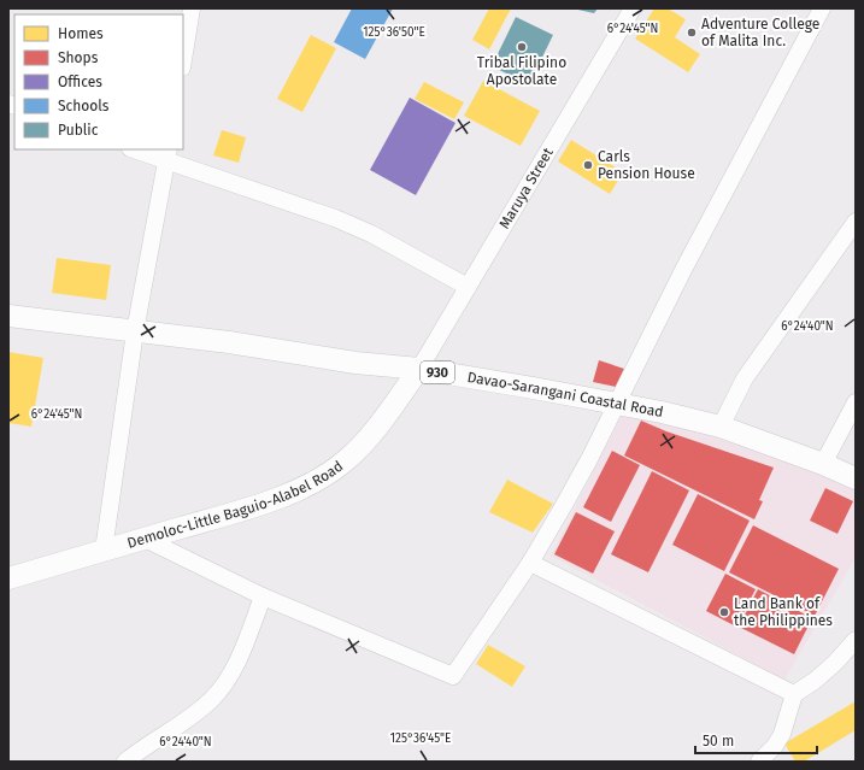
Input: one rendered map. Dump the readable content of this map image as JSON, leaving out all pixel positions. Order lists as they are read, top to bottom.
{
  "streets": {
    "main road": ["930", "Davao-Sarangani Coastal Road", "Demoloc-Little Baguio-Alabel Road"],
    "street": ["Maruya Street"]
  },
  "crossings": [
    ["Maruya Street", "Davao-Sarangani Coastal Road"],
    ["Maruya Street", "Demoloc-Little Baguio-Alabel Road"],
    ["Davao-Sarangani Coastal Road", "Demoloc-Little Baguio-Alabel Road"]
  ],
  "places": [
    "Adventure College of Malita Inc.",
    "Tribal Filipino Apostolate",
    "Carls Pension House",
    "Land Bank of the Philippines"
  ],
  "legend": [
    "Homes",
    "Shops",
    "Offices",
    "Schools",
    "Public"
  ],
  "scale_bar": "50 m",
  "coordinates": [
    "6°24'45\"N",
    "125°36'50\"E",
    "6°24'40\"N",
    "125°36'45\"E"
  ]
}
